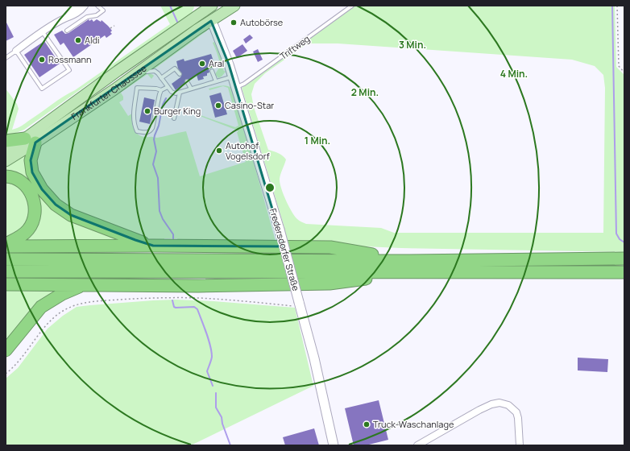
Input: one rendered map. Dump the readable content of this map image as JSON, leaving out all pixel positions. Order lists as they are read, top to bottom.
{
  "streets": {
    "main road": ["Frankfurter Chaussee"],
    "street": ["Fredersdorfer Straße"],
    "lane": ["Triftweg"]
  },
  "crossings": [
    ["Triftweg", "Fredersdorfer Straße"],
    ["Frankfurter Chaussee", "Fredersdorfer Straße"]
  ],
  "places": [
    "Autobörse",
    "Aldi",
    "Rossmann",
    "Aral",
    "Casino-Star",
    "Burger King",
    "Autohof Vogelsdorf",
    "Truck-Waschanlage"
  ],
  "rings": [
    "3 Min.",
    "4 Min.",
    "2 Min.",
    "1 Min."
  ]
}
